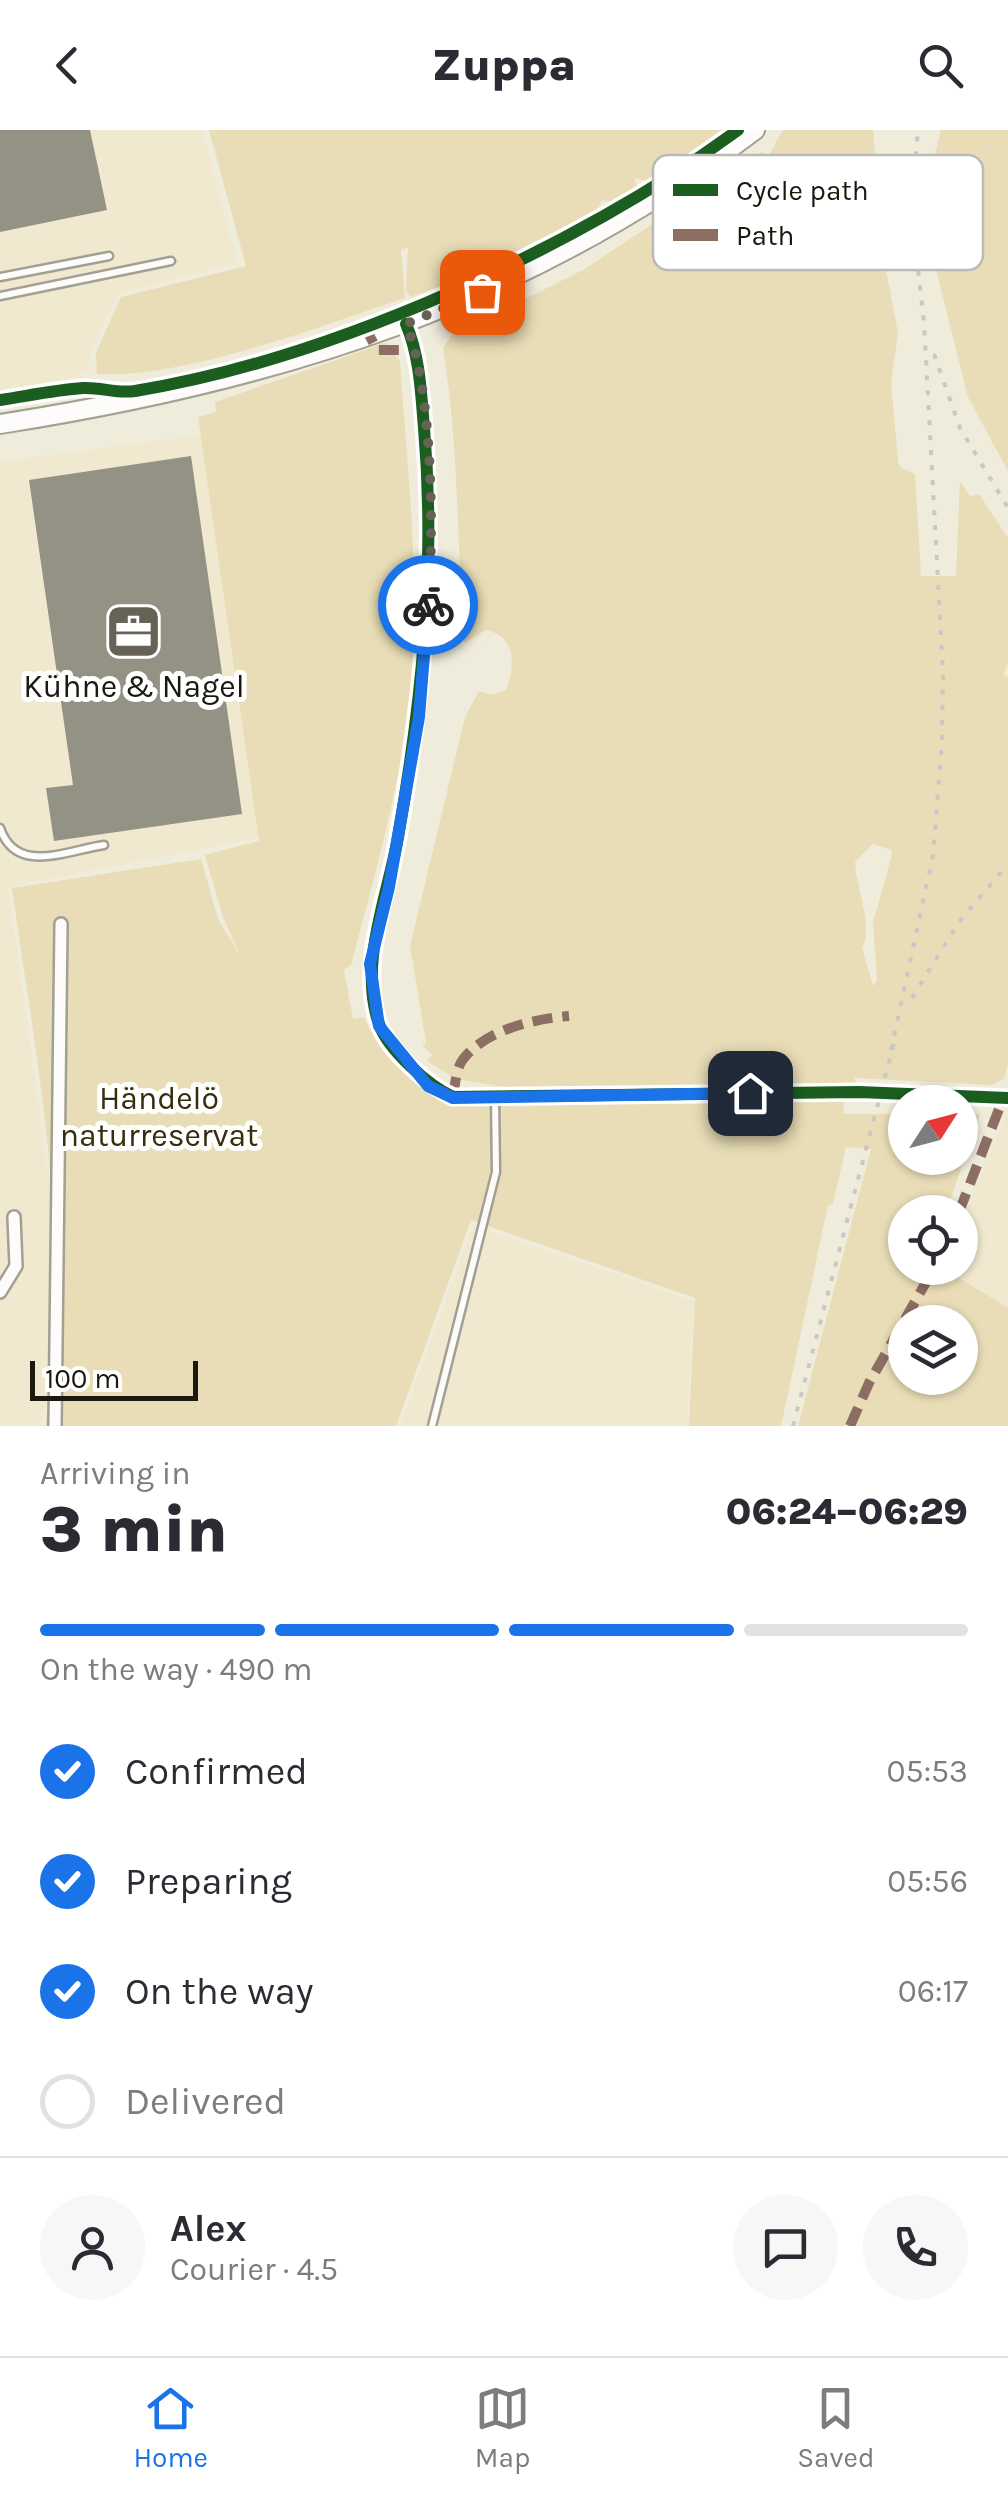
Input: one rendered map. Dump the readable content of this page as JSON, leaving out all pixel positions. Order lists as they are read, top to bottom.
{
  "parks": ["Händelö naturreservat"],
  "places": {
    "office": ["Kühne & Nagel"]
  },
  "legend": ["Cycle path", "Path"],
  "scale_bar": "100 m",
  "north": "top right",
  "page": {
    "header": "Zuppa",
    "scale": "100 m",
    "heading": ["3 min", "Arriving in", "06:24–06:29"],
    "panel": ["Alex", "Courier · 4.5"],
    "bar": "On the way · 490 m",
    "list": [
      ["Confirmed", "05:53"],
      ["Preparing", "05:56"],
      ["On the way", "06:17"],
      "Delivered"
    ],
    "tabs": ["Home", "Map", "Saved"]
  }
}
